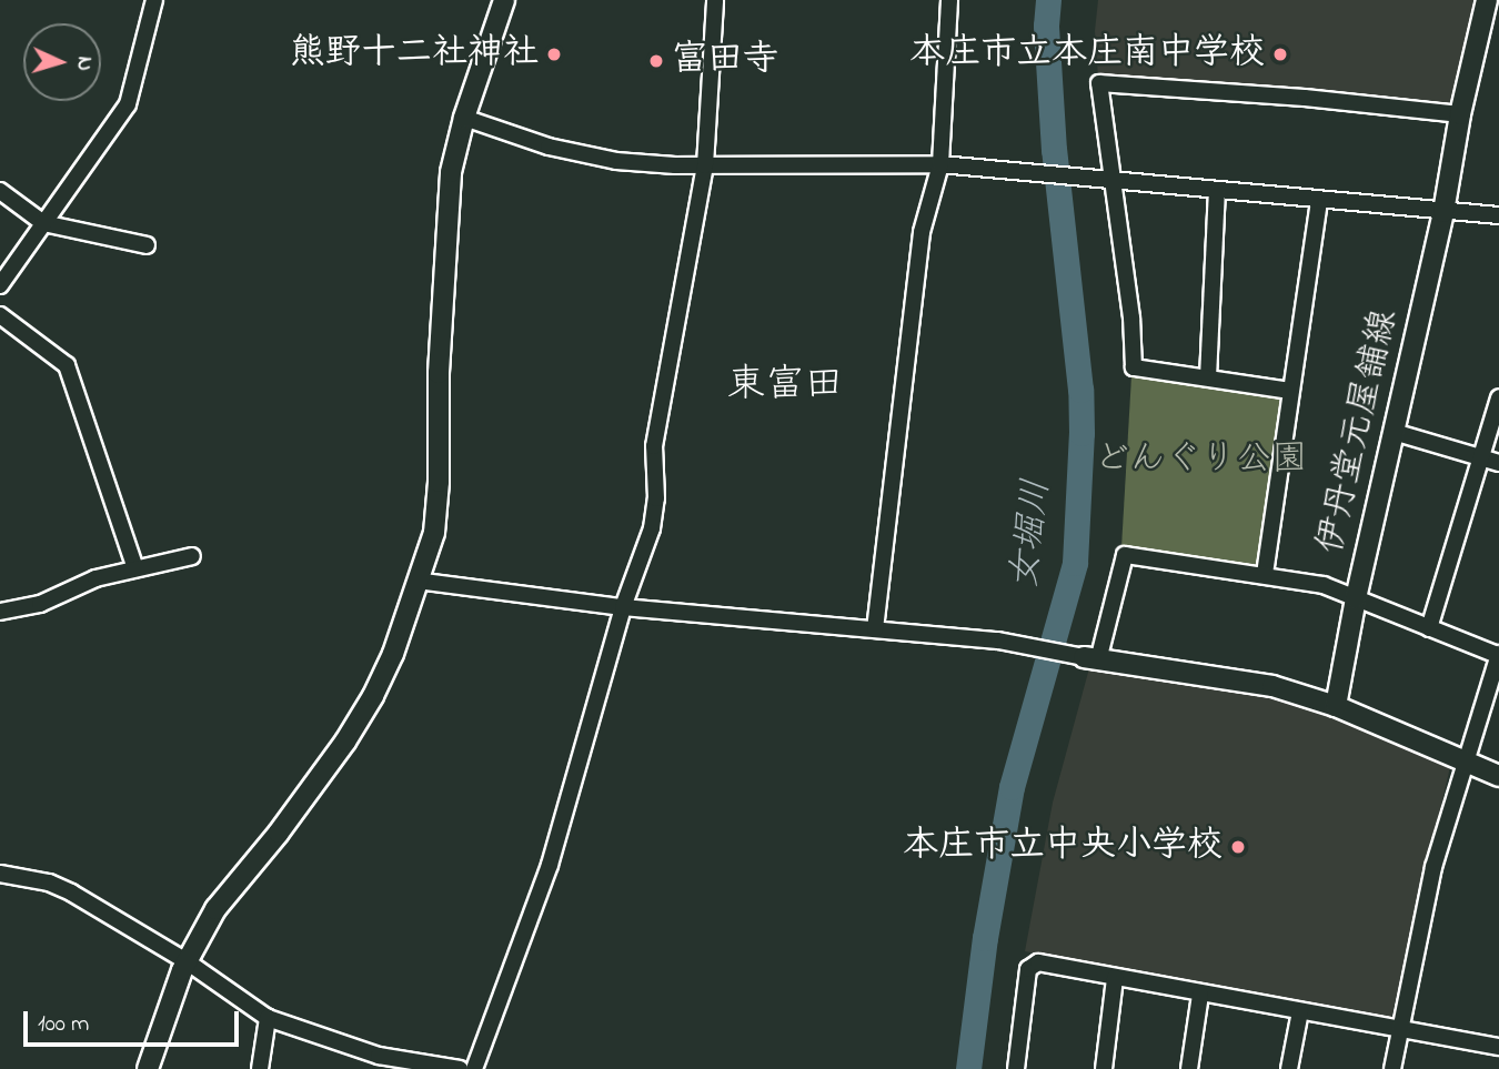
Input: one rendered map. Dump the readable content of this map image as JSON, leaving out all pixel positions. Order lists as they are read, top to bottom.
{
  "streets": {
    "street": ["伊丹堂元屋舗線"]
  },
  "districts": ["東富田"],
  "water": ["女堀川"],
  "parks": ["どんぐり公園"],
  "places": [
    "熊野十二社神社",
    "本庄市立本庄南中学校",
    "富田寺",
    "本庄市立中央小学校"
  ],
  "scale_bar": "100 m",
  "north": "right"
}
